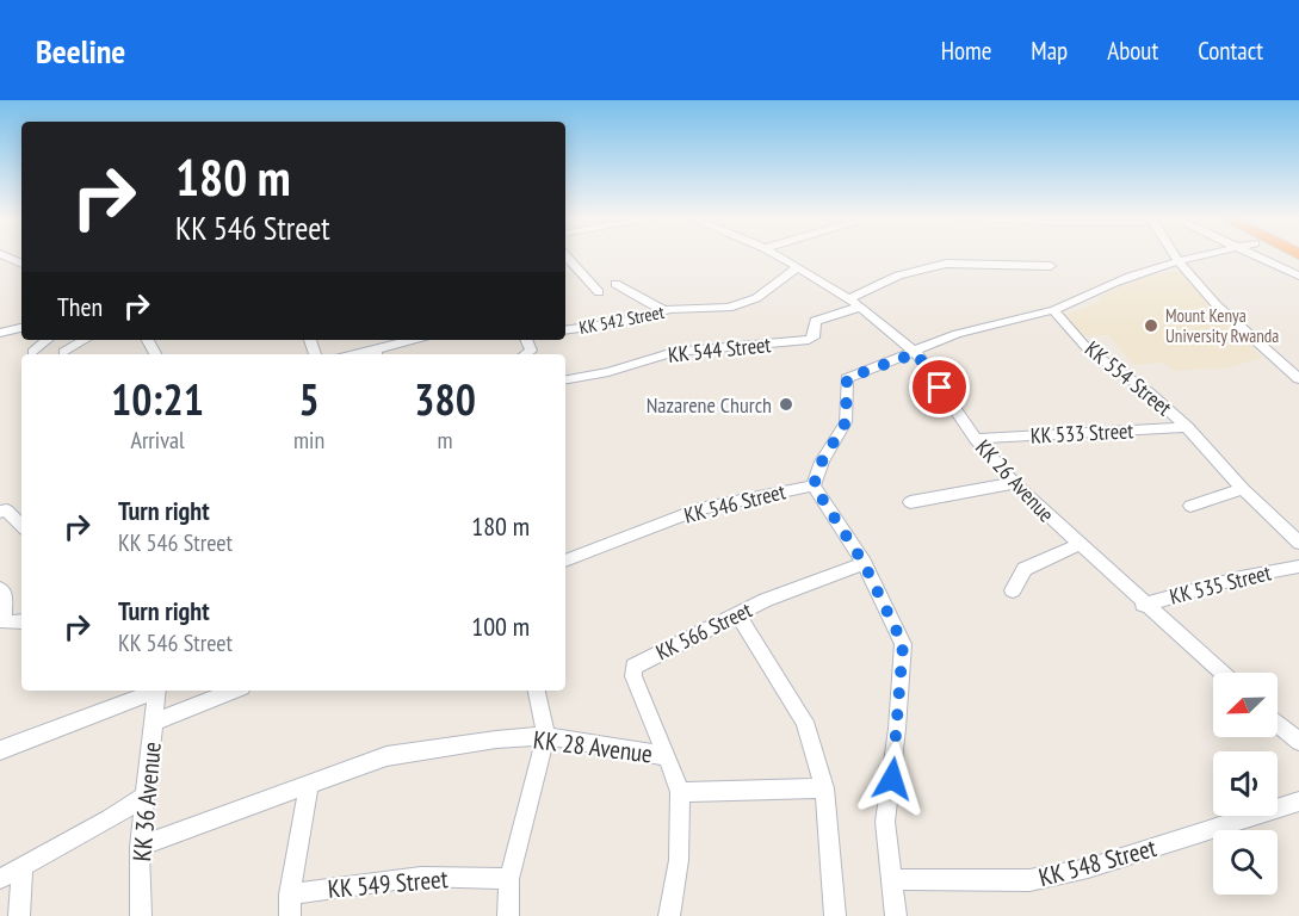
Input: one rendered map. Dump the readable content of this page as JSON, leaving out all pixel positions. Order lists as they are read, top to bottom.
{
  "streets": {
    "street": [
      "KK 542 Street",
      "KK 544 Street",
      "KK 554 Street",
      "KK 533 Street",
      "KK 26 Avenue",
      "KK 546 Street",
      "KK 535 Street",
      "KK 566 Street",
      "KK 28 Avenue",
      "KK 36 Avenue",
      "KK 548 Street",
      "KK 549 Street"
    ]
  },
  "crossings": [
    ["KK 542 Street", "KK 26 Avenue"],
    ["KK 544 Street", "KK 26 Avenue"],
    ["KK 554 Street", "KK 533 Street"],
    ["KK 533 Street", "KK 26 Avenue"],
    ["KK 26 Avenue", "KK 546 Street"],
    ["KK 26 Avenue", "KK 535 Street"],
    ["KK 566 Street", "KK 28 Avenue"],
    ["KK 28 Avenue", "KK 36 Avenue"]
  ],
  "places": ["Mount Kenya University Rwanda", "Nazarene Church"],
  "north": "bottom left",
  "page": {
    "header": "Beeline",
    "nav": [
      "Home",
      "Map",
      "About",
      "Contact"
    ],
    "turn": ["180 m", "KK 546 Street"],
    "then": "Then",
    "eta": [
      "10:21",
      "Arrival",
      "5",
      "min",
      "380",
      "m"
    ],
    "list": [
      {
        "name": "Turn right",
        "note": "KK 546 Street",
        "value": "180 m"
      },
      {
        "name": "Turn right",
        "note": "KK 546 Street",
        "value": "100 m"
      }
    ]
  }
}
